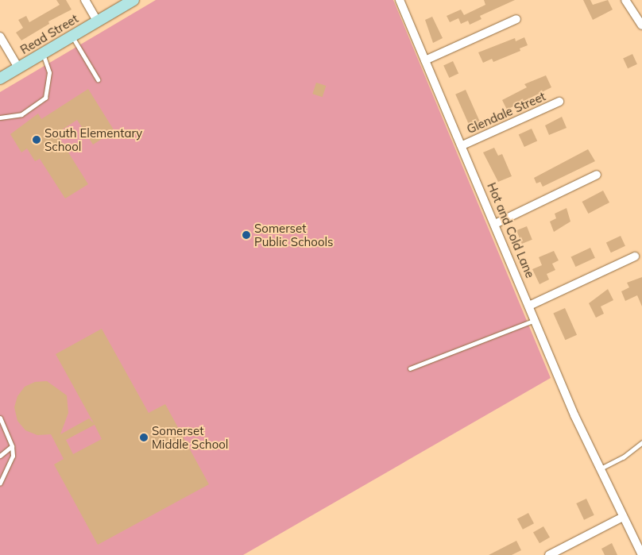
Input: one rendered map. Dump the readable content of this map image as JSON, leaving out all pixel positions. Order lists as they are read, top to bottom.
{
  "streets": {
    "main road": ["Read Street"],
    "street": ["Glendale Street", "Hot and Cold Lane"]
  },
  "crossings": [
    ["Glendale Street", "Hot and Cold Lane"]
  ],
  "places": ["South Elementary School", "Somerset Public Schools", "Somerset Middle School"]
}
